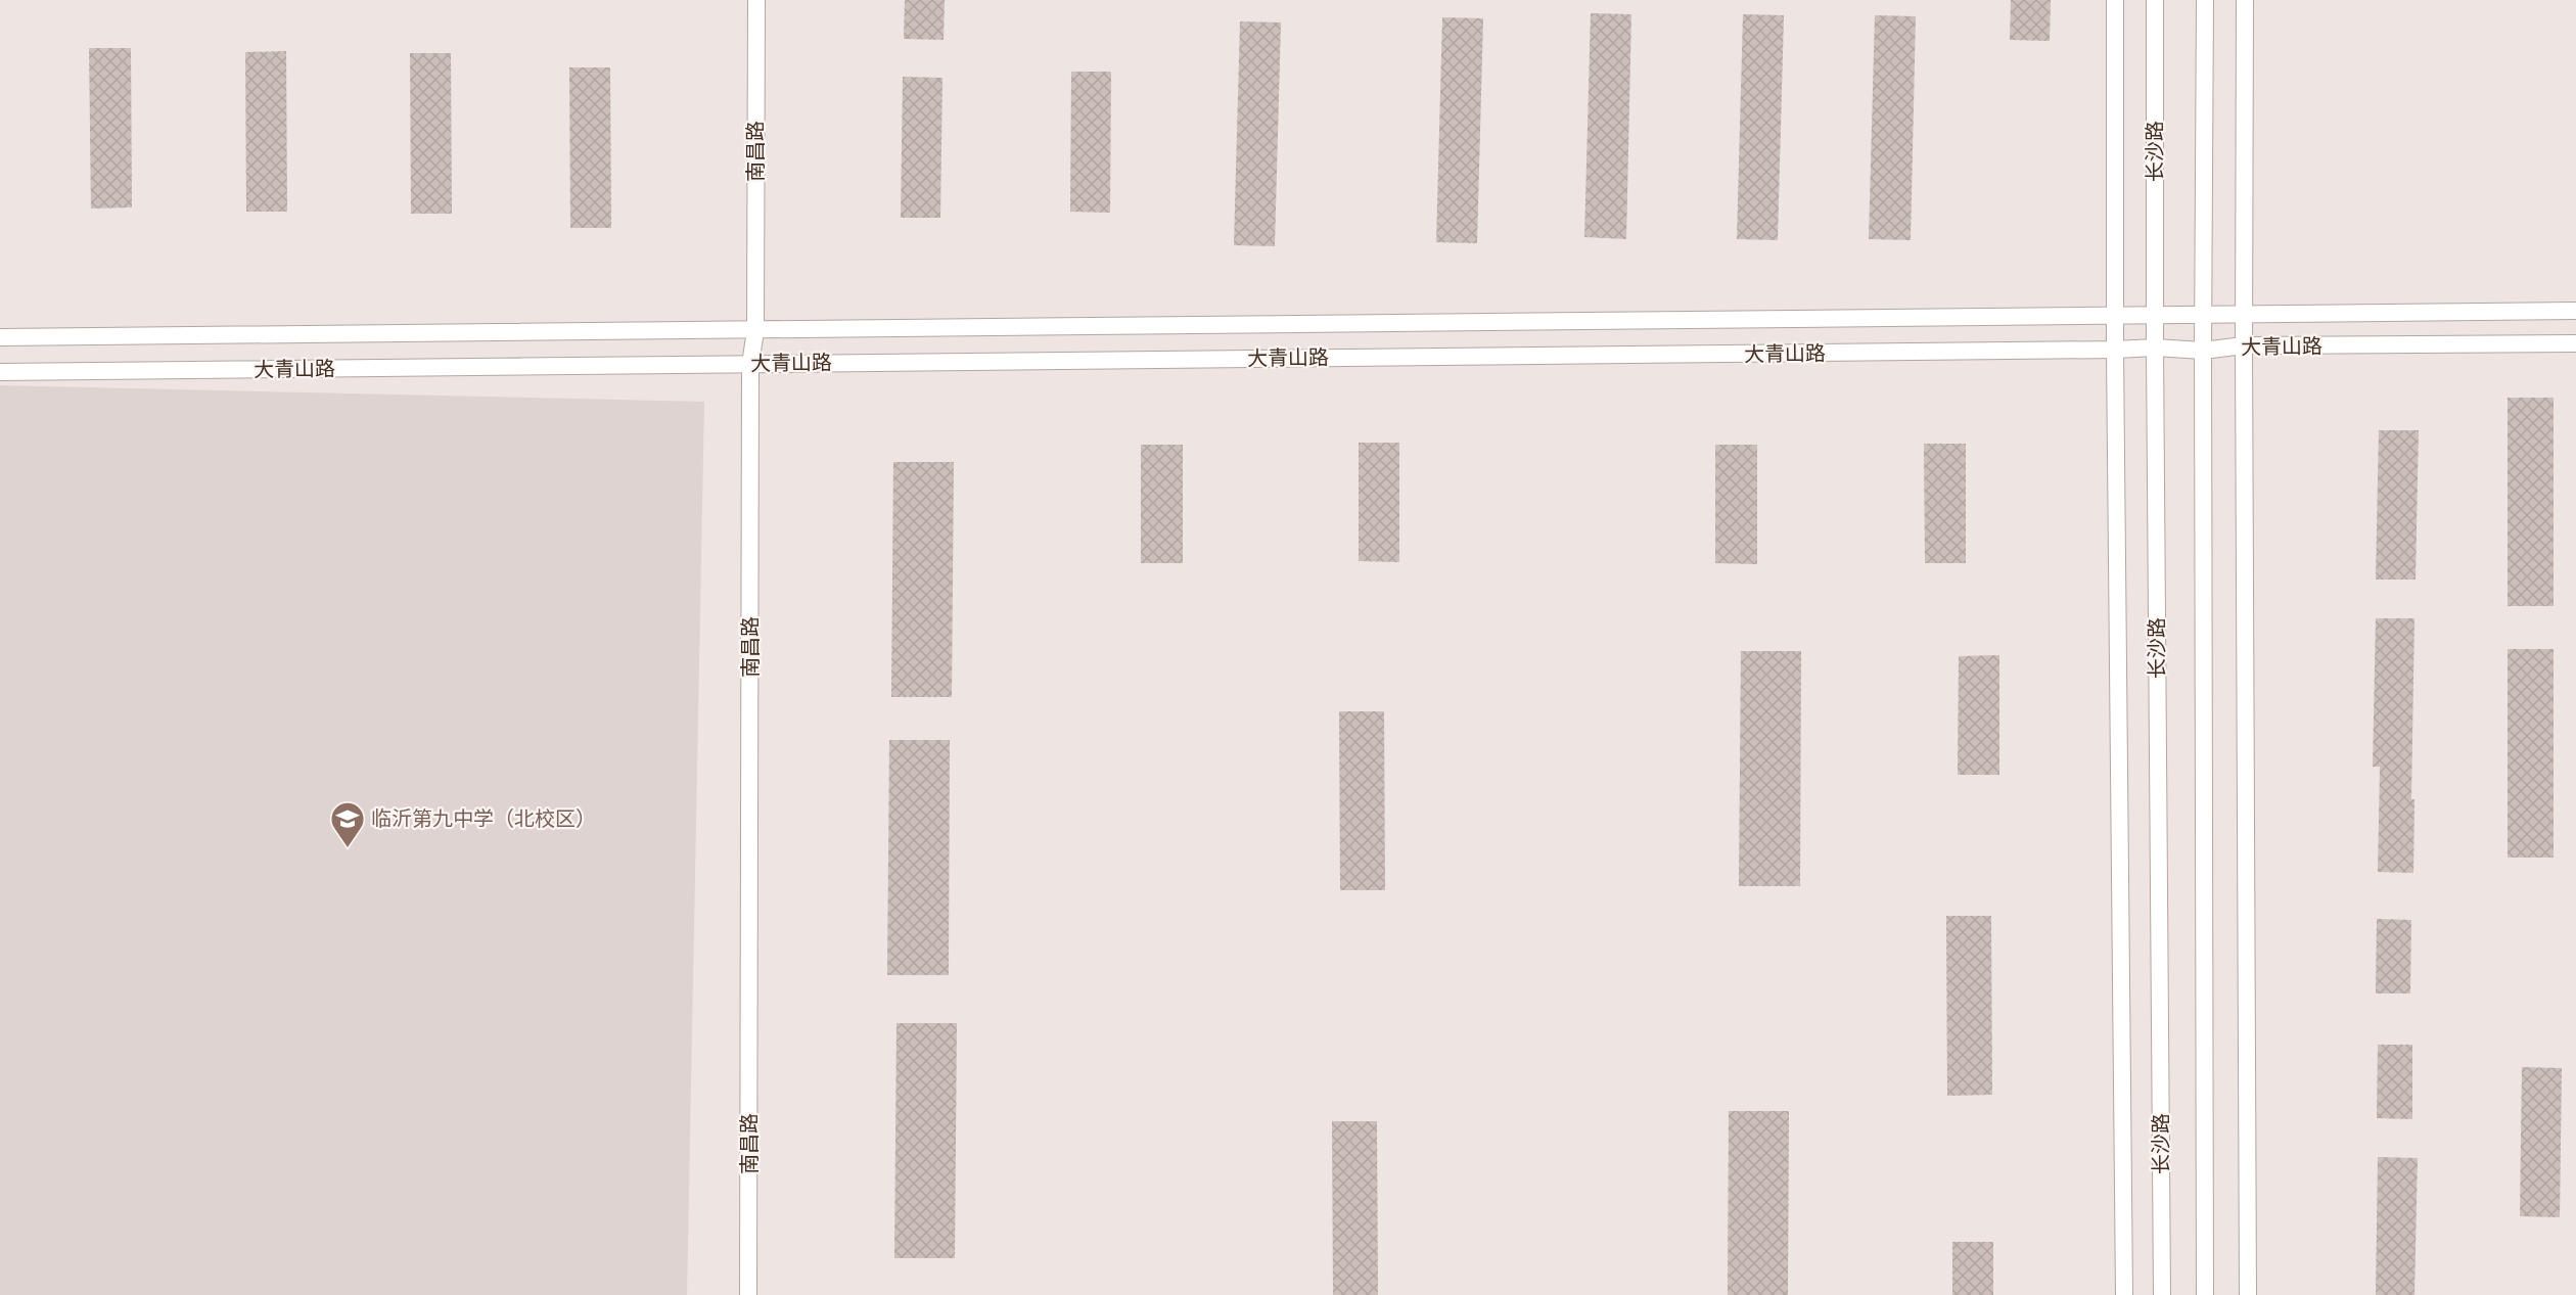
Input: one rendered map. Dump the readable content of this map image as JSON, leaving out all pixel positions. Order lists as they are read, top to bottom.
{
  "streets": {
    "street": ["南昌路", "长沙路", "大青山路"]
  },
  "crossings": [
    ["南昌路", "大青山路"],
    ["长沙路", "大青山路"]
  ],
  "places": {
    "school or university": ["临沂第九中学（北校区）"]
  }
}
